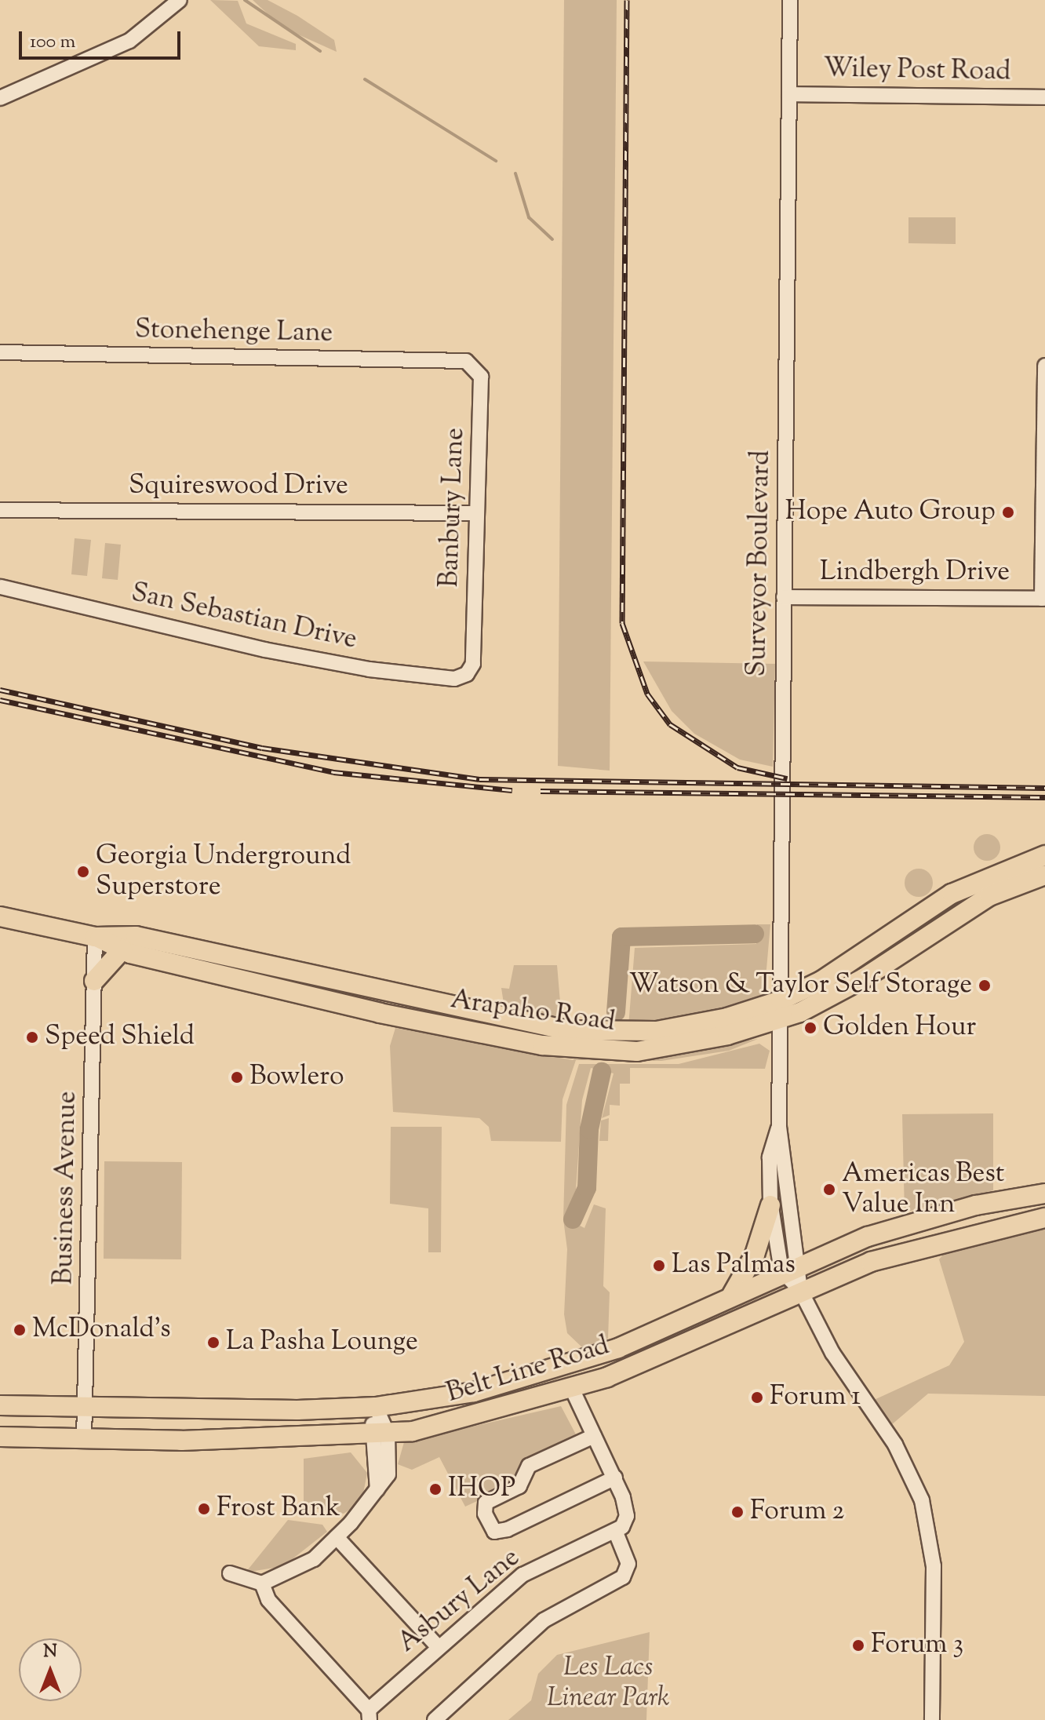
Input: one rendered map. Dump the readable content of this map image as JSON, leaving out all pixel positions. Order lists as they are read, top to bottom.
{
  "streets": {
    "main road": ["Arapaho Road", "Belt Line Road"],
    "street": [
      "Wiley Post Road",
      "Stonehenge Lane",
      "Squireswood Drive",
      "Banbury Lane",
      "Surveyor Boulevard",
      "Lindbergh Drive",
      "San Sebastian Drive",
      "Business Avenue",
      "Asbury Lane"
    ]
  },
  "crossings": [
    ["Wiley Post Road", "Surveyor Boulevard"],
    ["Stonehenge Lane", "Banbury Lane"],
    ["Squireswood Drive", "Banbury Lane"],
    ["Banbury Lane", "San Sebastian Drive"],
    ["Surveyor Boulevard", "Lindbergh Drive"],
    ["Surveyor Boulevard", "Arapaho Road"],
    ["Surveyor Boulevard", "Belt Line Road"],
    ["Arapaho Road", "Business Avenue"],
    ["Business Avenue", "Belt Line Road"]
  ],
  "parks": ["Les Lacs Linear Park"],
  "places": [
    "Hope Auto Group",
    "Georgia Underground Superstore",
    "Watson & Taylor Self Storage",
    "Golden Hour",
    "Speed Shield",
    "Bowlero",
    "Americas Best Value Inn",
    "Las Palmas",
    "McDonald's",
    "La Pasha Lounge",
    "Forum 1",
    "IHOP",
    "Frost Bank",
    "Forum 2",
    "Forum 3"
  ],
  "scale_bar": "100 m",
  "north": "top"
}
